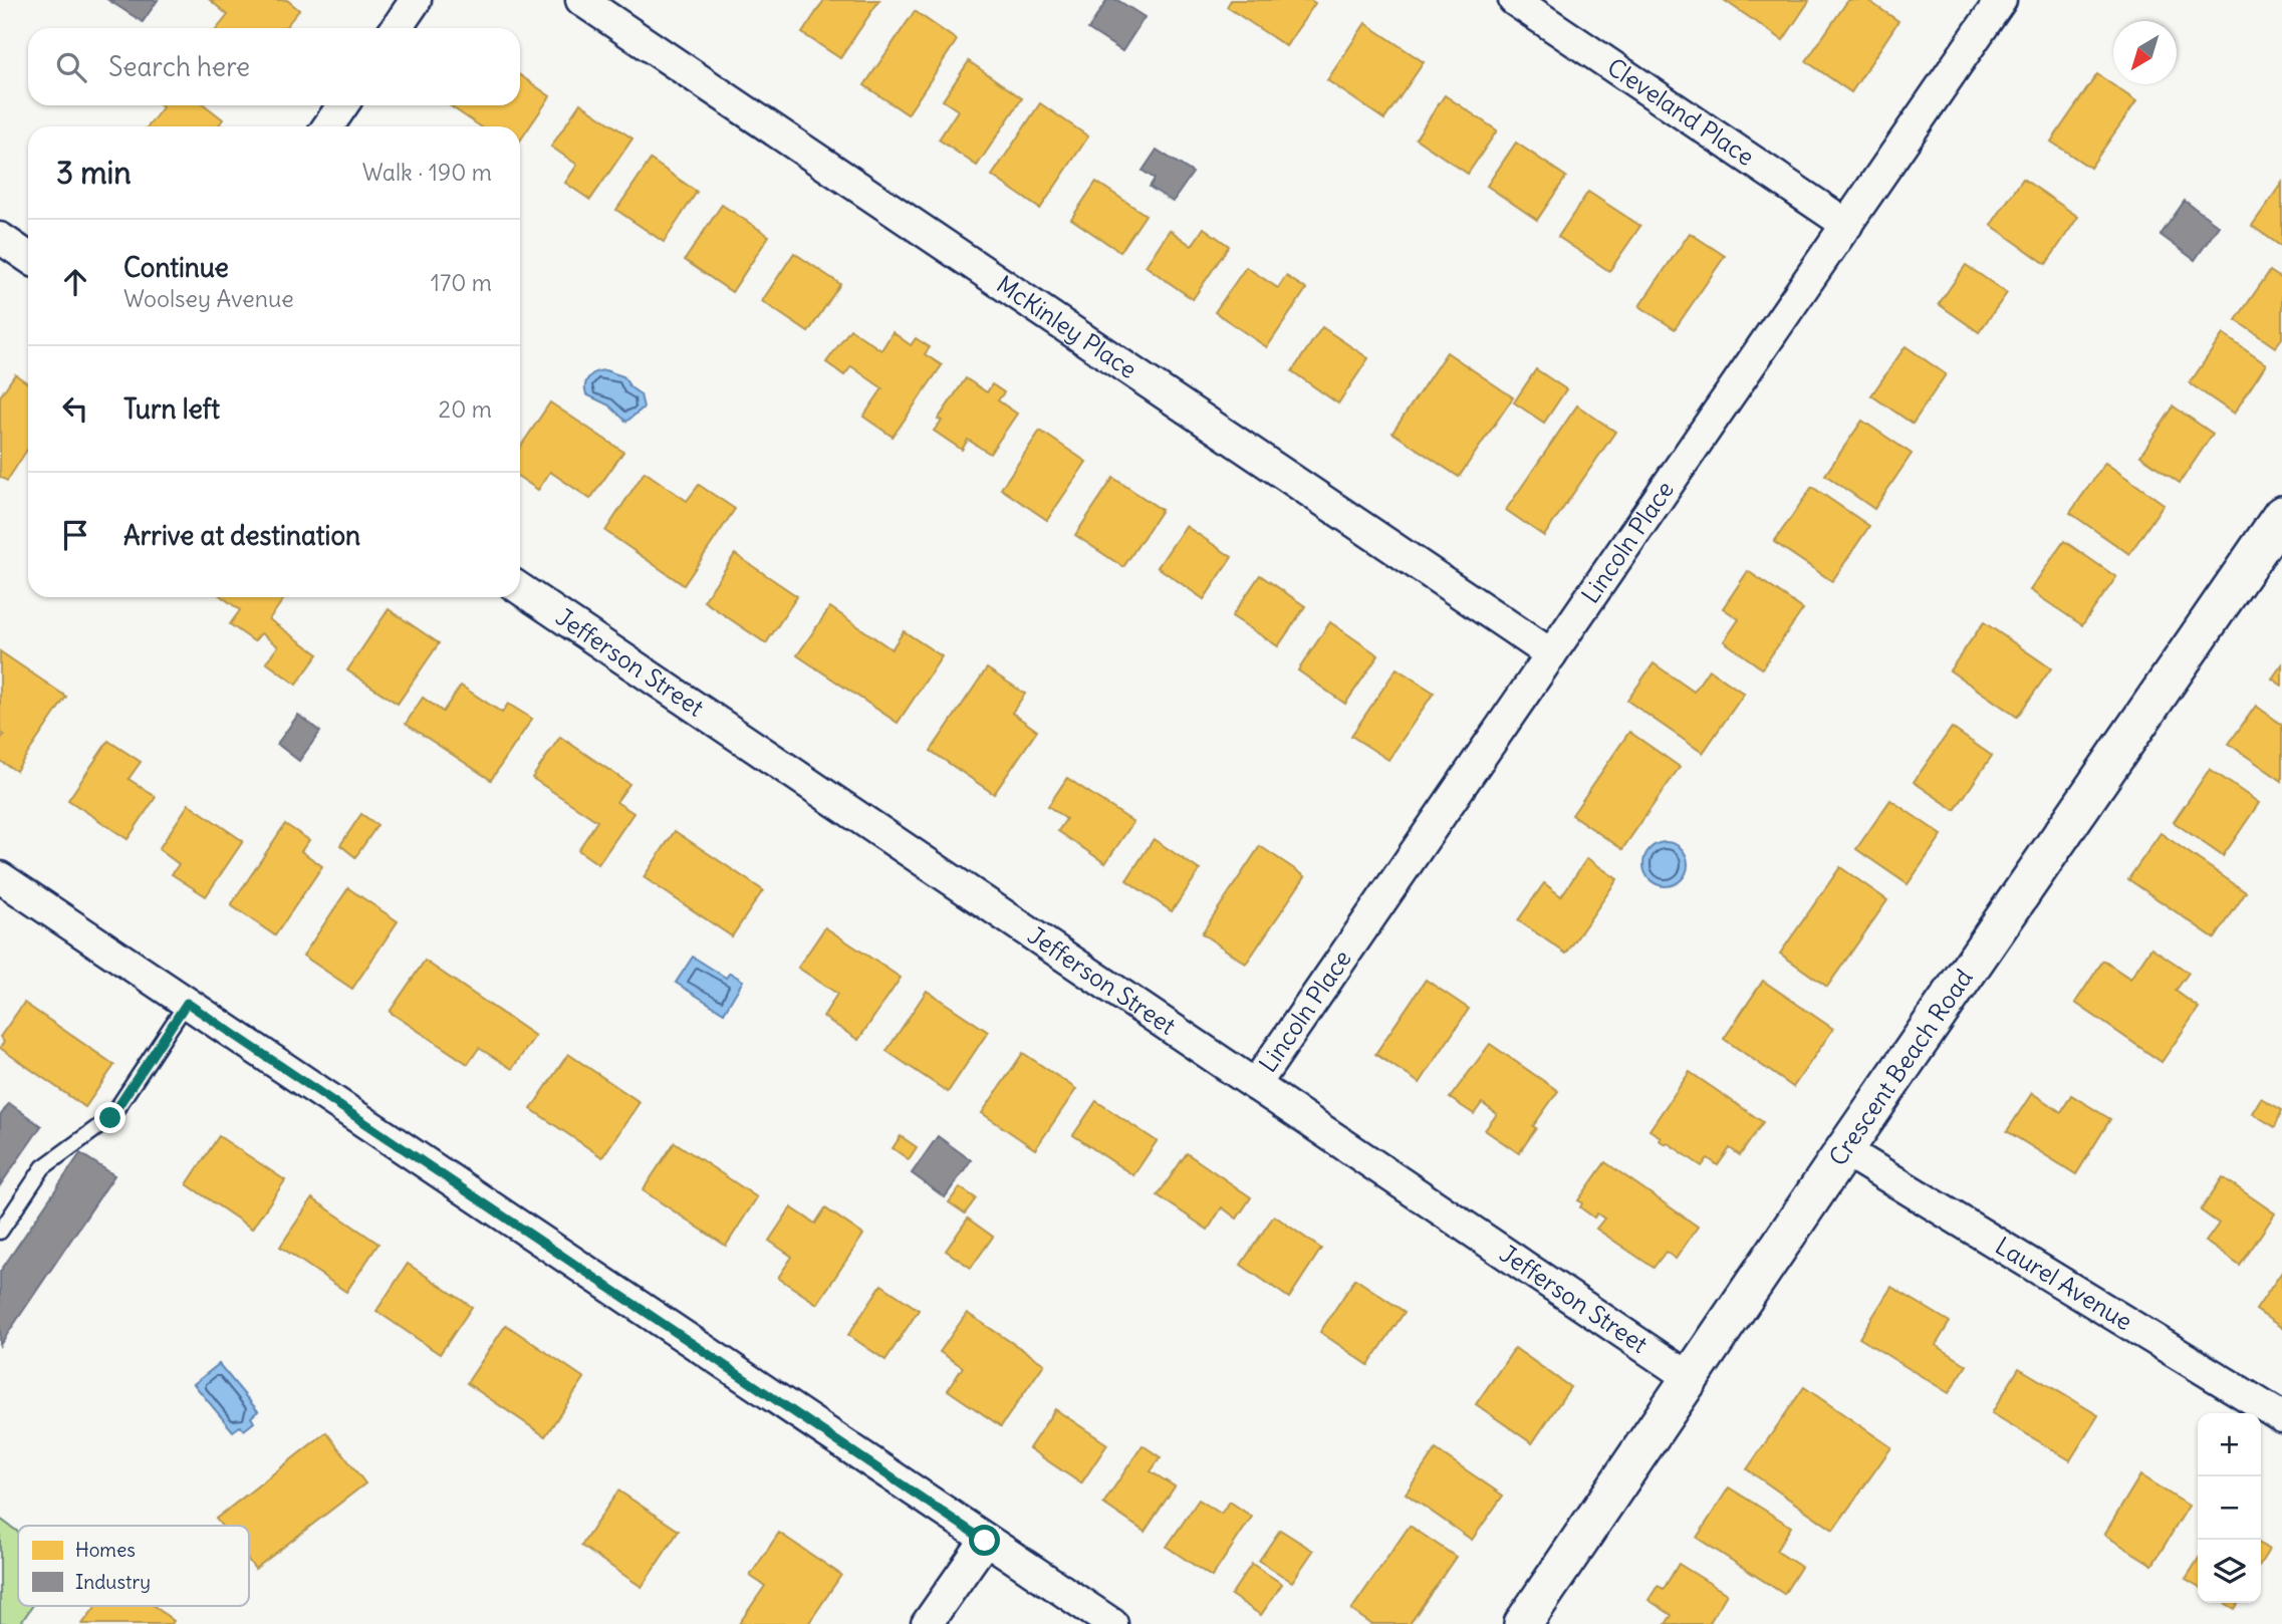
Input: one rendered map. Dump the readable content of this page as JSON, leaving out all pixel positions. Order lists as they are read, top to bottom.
{
  "streets": {
    "street": [
      "Cleveland Place",
      "McKinley Place",
      "Lincoln Place",
      "Jefferson Street",
      "Crescent Beach Road",
      "Laurel Avenue"
    ]
  },
  "crossings": [
    ["Cleveland Place", "Lincoln Place"],
    ["McKinley Place", "Lincoln Place"],
    ["Lincoln Place", "Jefferson Street"],
    ["Jefferson Street", "Crescent Beach Road"],
    ["Crescent Beach Road", "Laurel Avenue"]
  ],
  "legend": ["Homes", "Industry"],
  "north": "bottom left",
  "page": {
    "search": "Search here",
    "heading": ["3 min", "Walk · 190 m"],
    "list": [
      ["Continue", "Woolsey Avenue", "170 m"],
      ["Turn left", "20 m"],
      "Arrive at destination"
    ],
    "map_buttons": ["+", "−"]
  }
}
